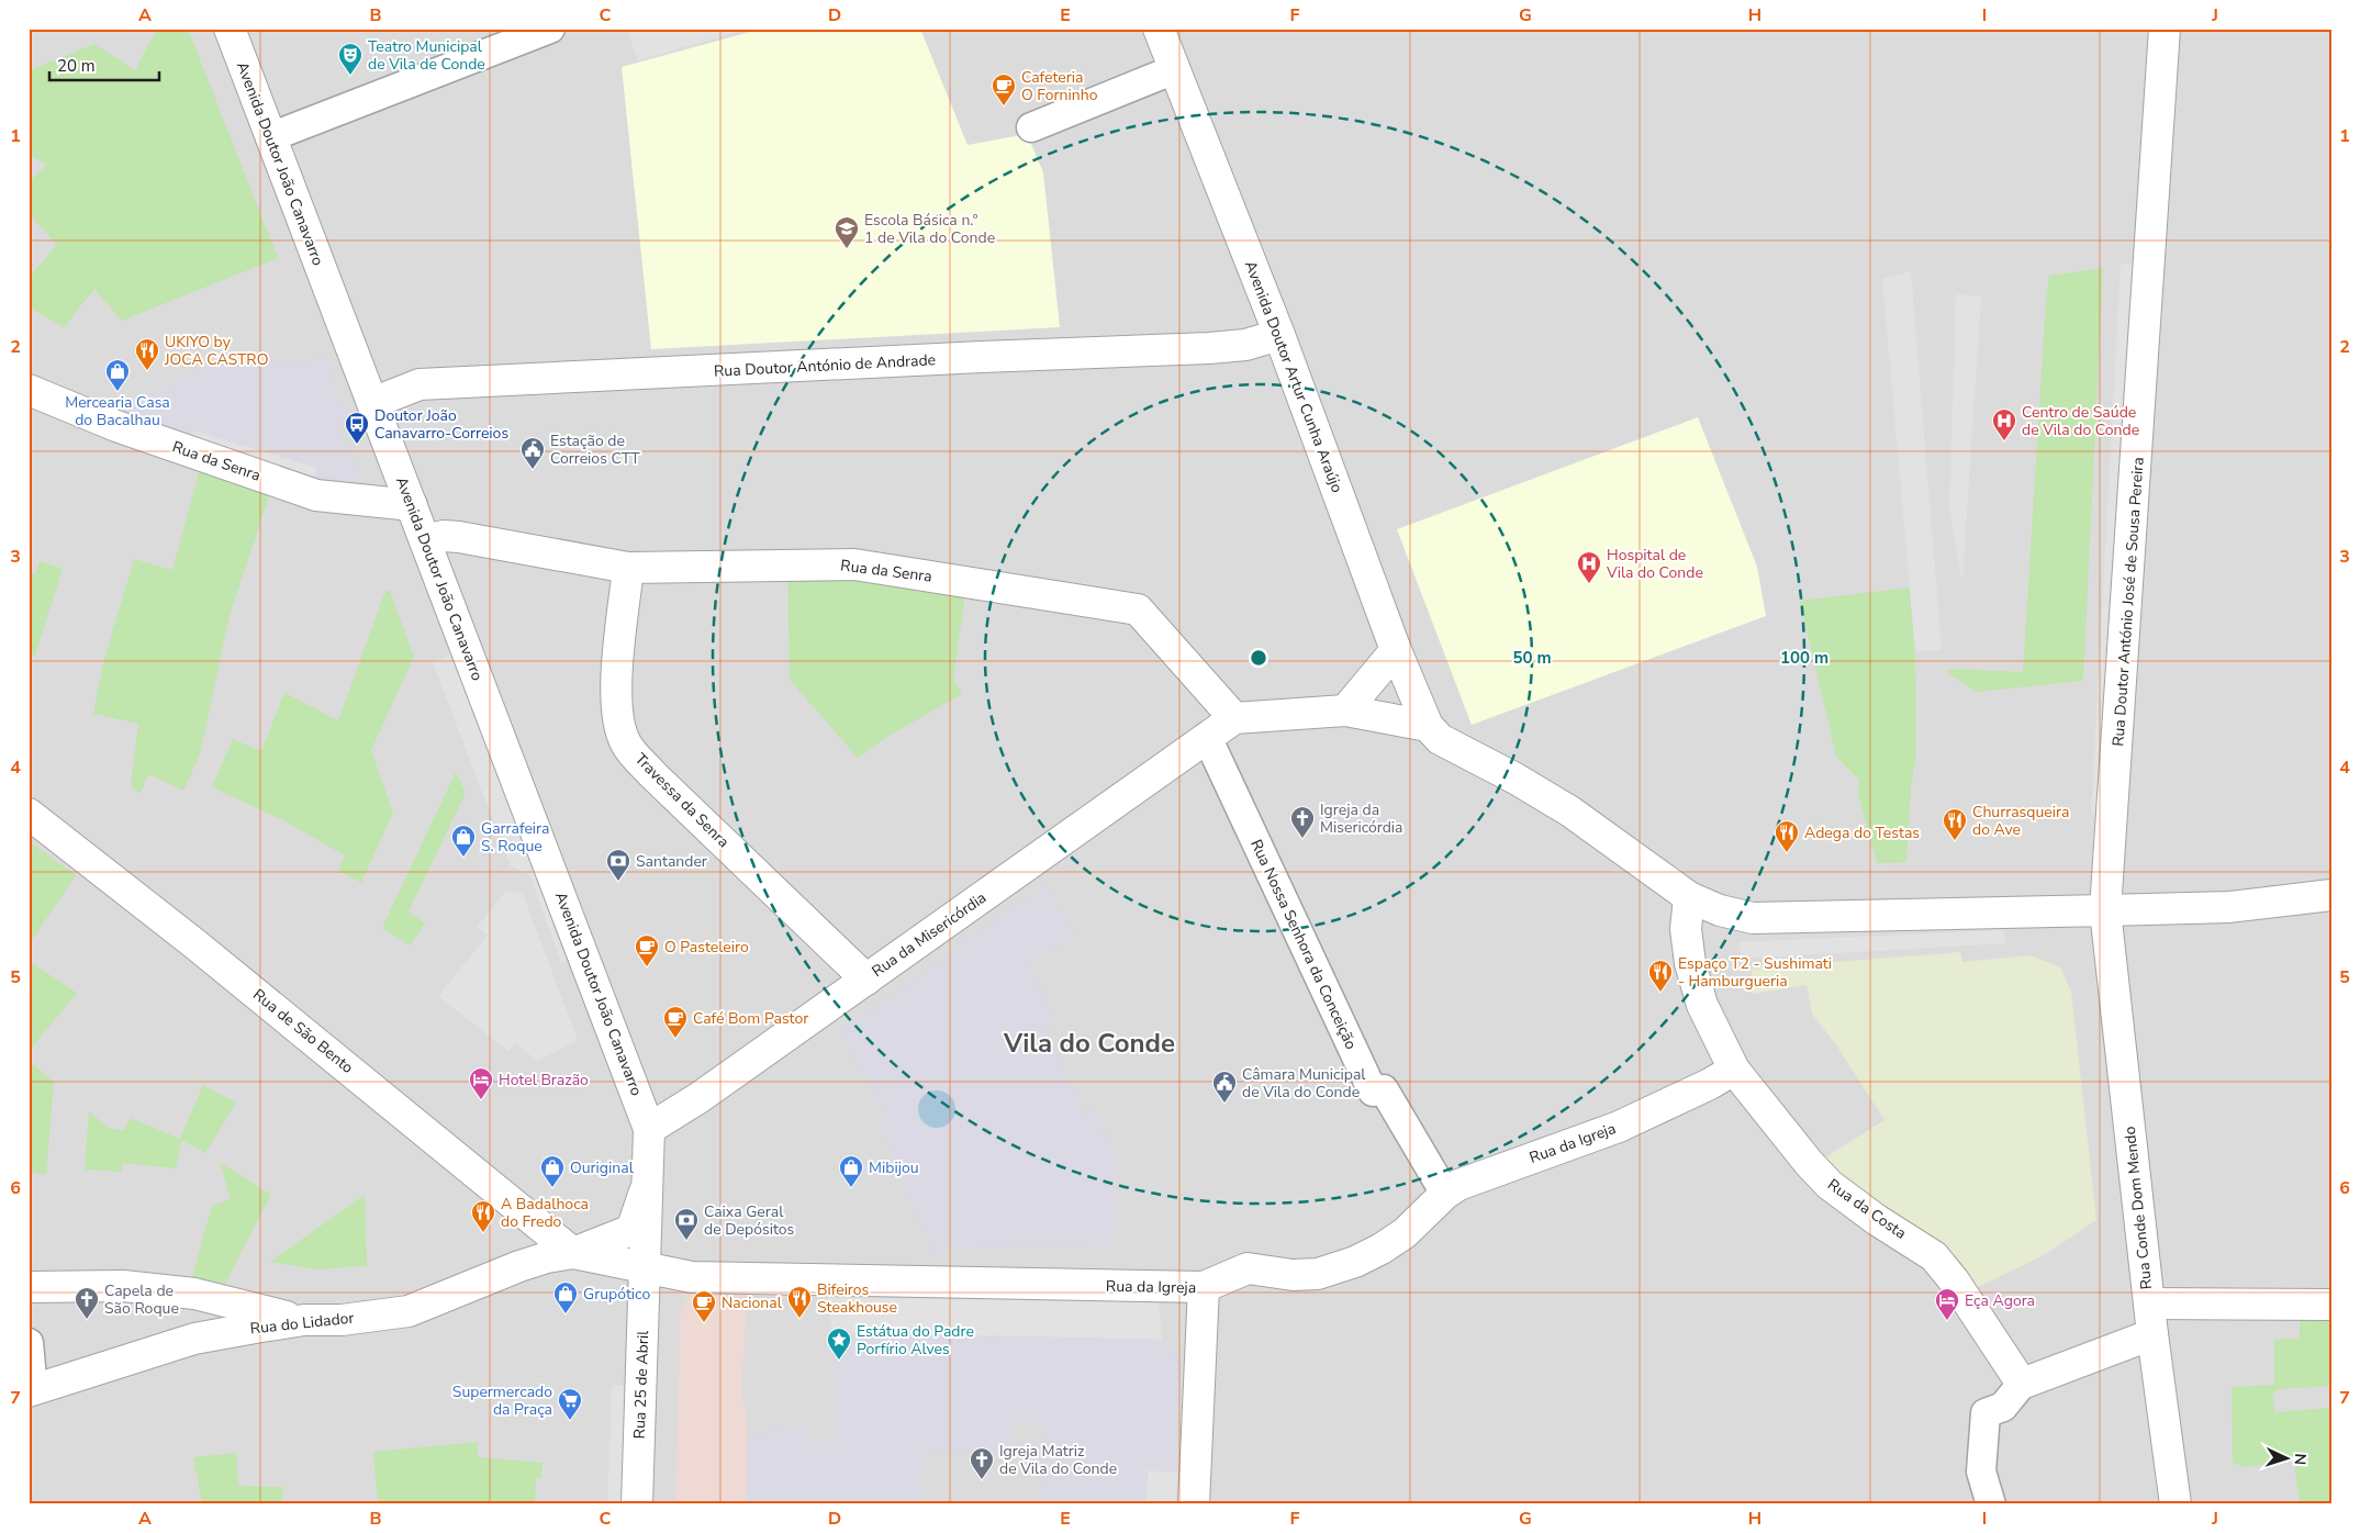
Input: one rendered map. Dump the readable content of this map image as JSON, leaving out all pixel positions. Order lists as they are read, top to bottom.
{
  "streets": {
    "street": [
      "Avenida Doutor João Canavarro",
      "Rua Doutor António de Andrade",
      "Avenida Doutor Artur Cunha Araújo",
      "Rua da Senra",
      "Rua Doutor António José de Sousa Pereira",
      "Travessa da Senra",
      "Rua da Misericórdia",
      "Rua Nossa Senhora da Conceição",
      "Rua de São Bento",
      "Rua da Igreja",
      "Rua Conde Dom Mendo",
      "Rua da Costa",
      "Rua do Lidador",
      "Rua 25 de Abril"
    ]
  },
  "crossings": [
    ["Avenida Doutor João Canavarro", "Rua Doutor António de Andrade"],
    ["Avenida Doutor João Canavarro", "Rua da Senra"],
    ["Avenida Doutor João Canavarro", "Rua da Misericórdia"],
    ["Avenida Doutor João Canavarro", "Rua 25 de Abril"],
    ["Rua Doutor António de Andrade", "Avenida Doutor Artur Cunha Araújo"],
    ["Rua da Senra", "Travessa da Senra"],
    ["Rua da Senra", "Rua da Misericórdia"],
    ["Rua Doutor António José de Sousa Pereira", "Rua Conde Dom Mendo"],
    ["Travessa da Senra", "Rua da Misericórdia"],
    ["Rua da Misericórdia", "Rua Nossa Senhora da Conceição"],
    ["Rua da Misericórdia", "Rua 25 de Abril"],
    ["Rua Nossa Senhora da Conceição", "Rua da Igreja"],
    ["Rua de São Bento", "Rua da Igreja"],
    ["Rua de São Bento", "Rua do Lidador"],
    ["Rua da Igreja", "Rua da Costa"],
    ["Rua da Igreja", "Rua do Lidador"],
    ["Rua da Igreja", "Rua 25 de Abril"]
  ],
  "districts": ["Vila do Conde"],
  "places": {
    "theatre": ["Teatro Municipal de Vila de Conde"],
    "cafe": [
      "Cafeteria O Forninho",
      "O Pasteleiro",
      "Café Bom Pastor",
      "Nacional"
    ],
    "school or university": ["Escola Básica n.º 1 de Vila do Conde"],
    "restaurant": [
      "UKIYO by JOCA CASTRO",
      "Churrasqueira do Ave",
      "Adega do Testas",
      "Espaço T2 - Sushimati - Hamburgueria",
      "A Badalhoca do Fredo",
      "Bifeiros Steakhouse"
    ],
    "shop": [
      "Mercearia Casa do Bacalhau",
      "Garrafeira S. Roque",
      "Ouriginal",
      "Mibijou",
      "Grupótico"
    ],
    "hospital": ["Centro de Saúde de Vila do Conde", "Hospital de Vila do Conde"],
    "bus stop": ["Doutor João Canavarro-Correios"],
    "public building": ["Estação de Correios CTT", "Câmara Municipal de Vila do Conde"],
    "church": ["Igreja da Misericórdia", "Capela de São Roque", "Igreja Matriz de Vila do Conde"],
    "bank": ["Santander", "Caixa Geral de Depósitos"],
    "hotel": ["Hotel Brazão", "Eça Agora"],
    "place": ["Estátua do Padre Porfírio Alves"],
    "supermarket": ["Supermercado da Praça"]
  },
  "scale_bar": "20 m",
  "north": "right",
  "grid": {
    "columns": [
      "A",
      "B",
      "C",
      "D",
      "E",
      "F",
      "G",
      "H",
      "I",
      "J"
    ],
    "rows": [
      "1",
      "2",
      "3",
      "4",
      "5",
      "6",
      "7"
    ]
  },
  "rings": ["50 m", "100 m"]
}
